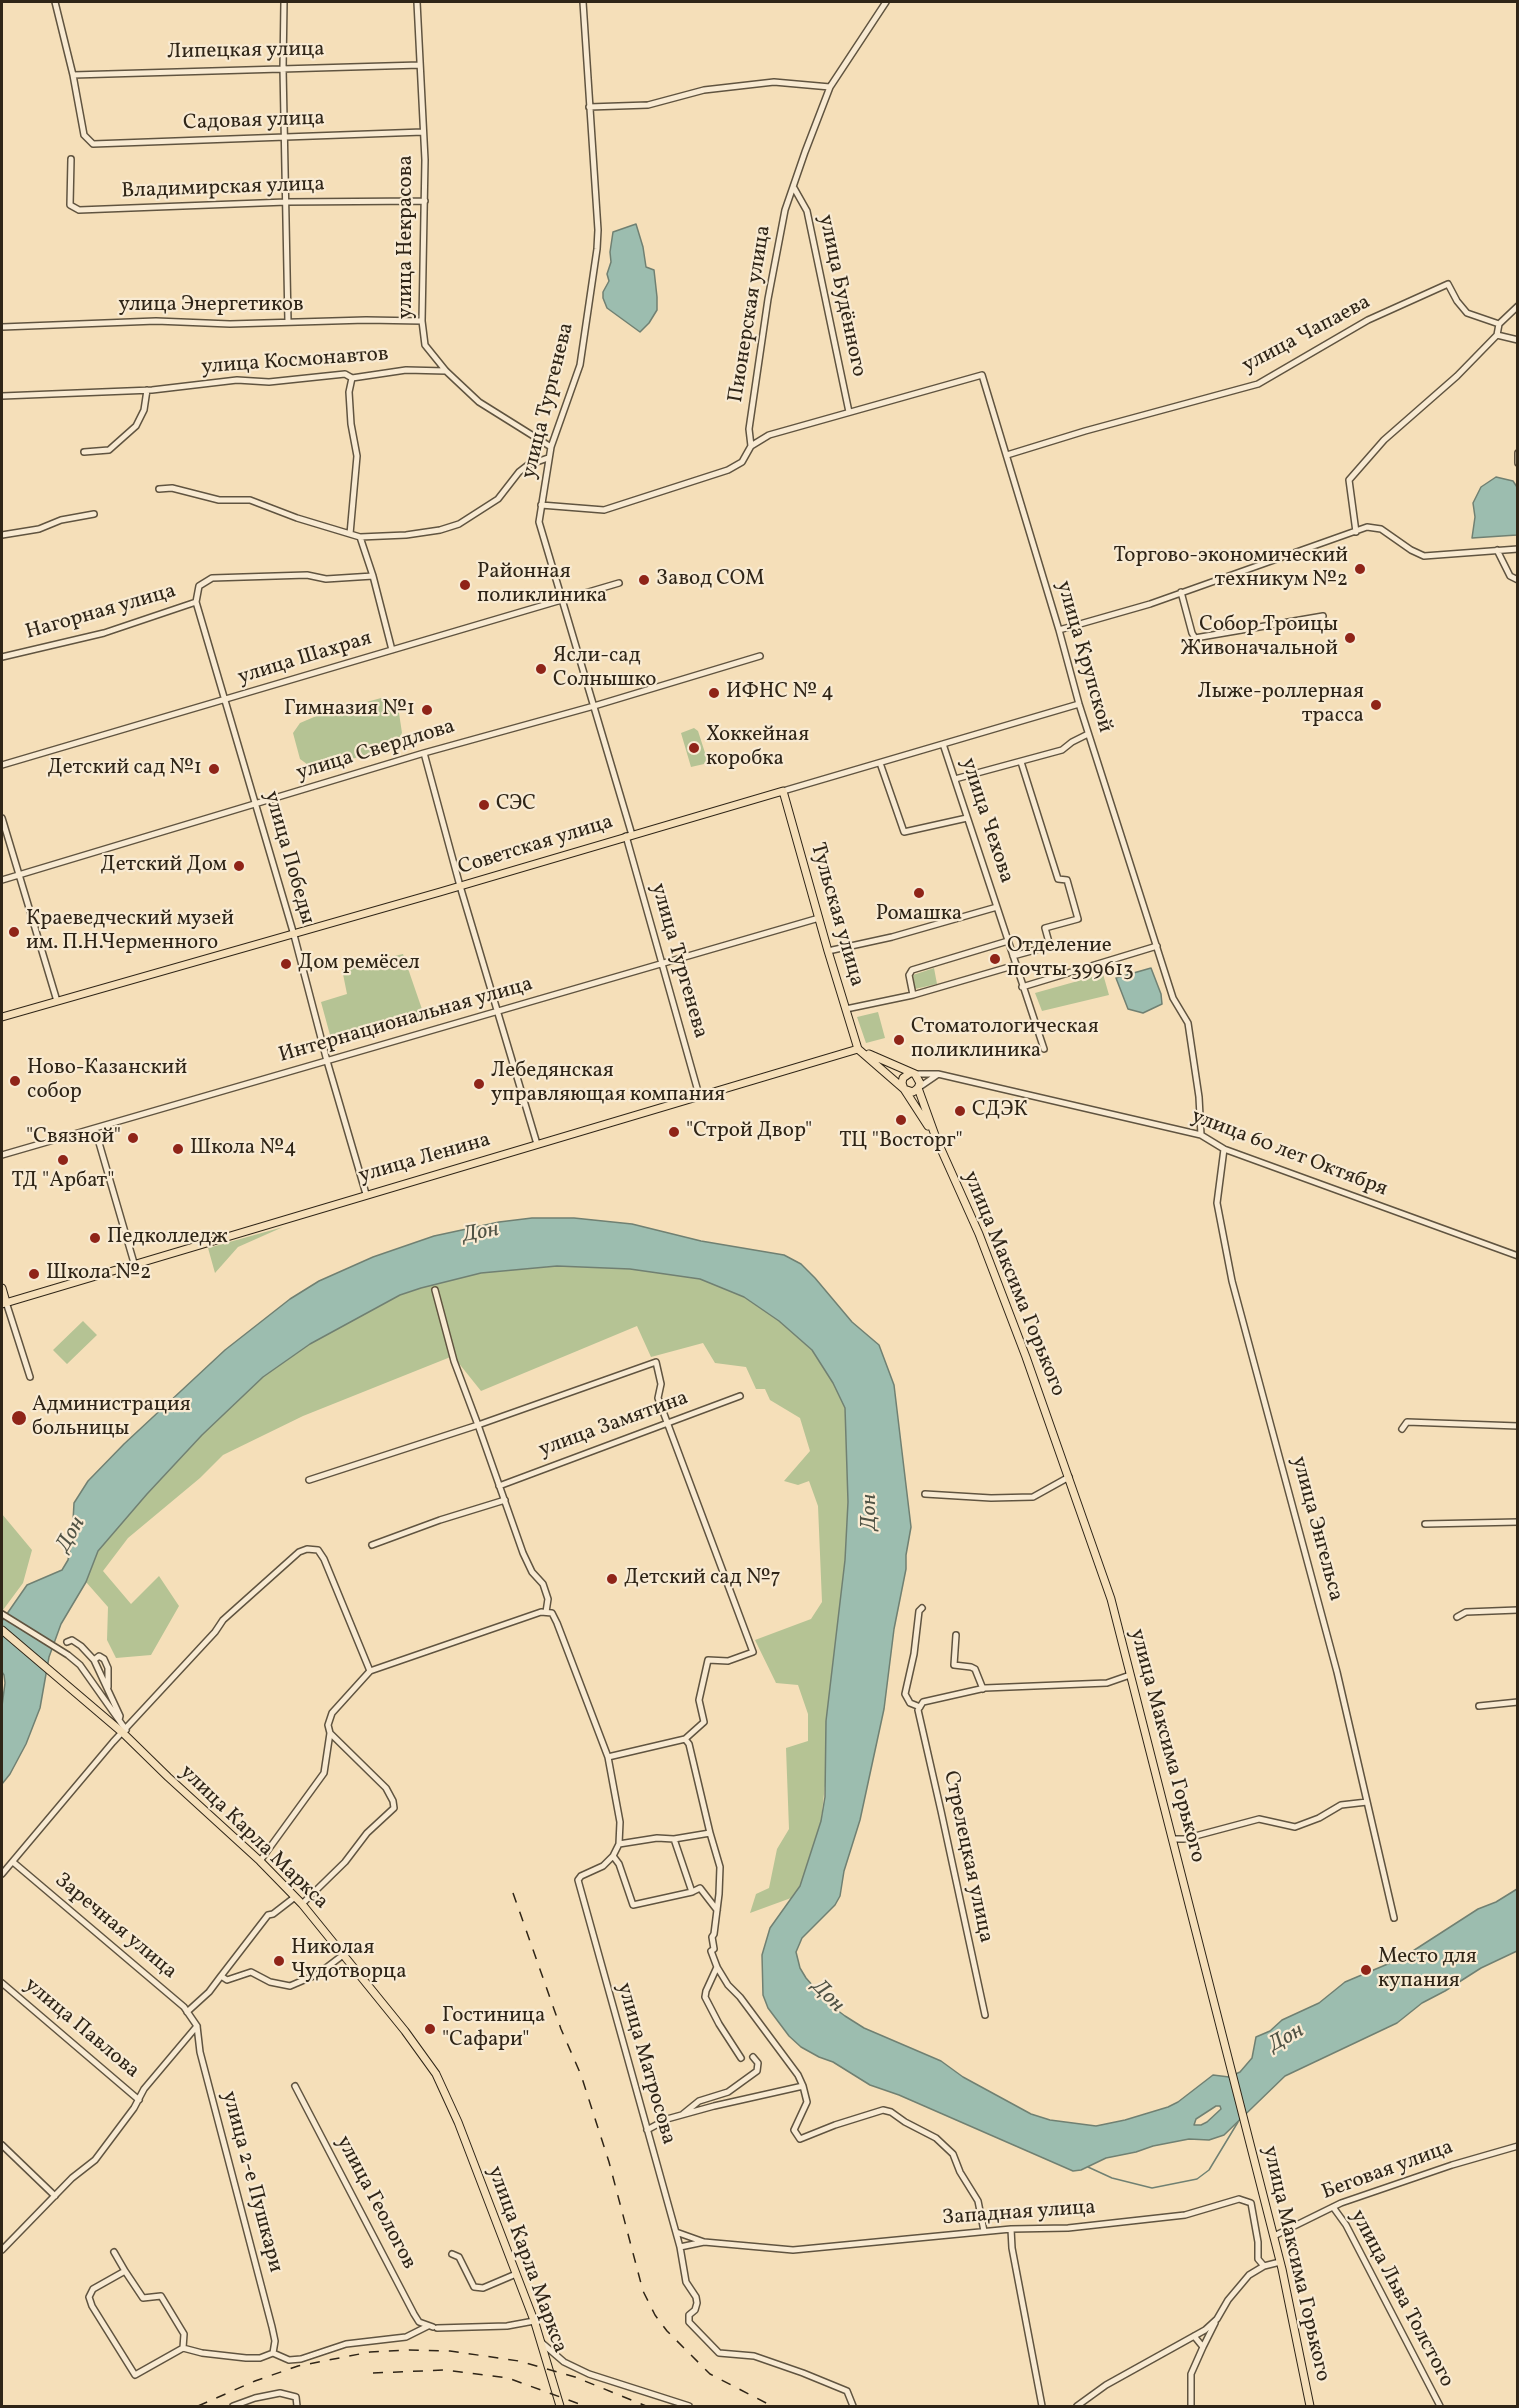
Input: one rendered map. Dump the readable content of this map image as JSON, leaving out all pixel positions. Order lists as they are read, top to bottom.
{
  "streets": {
    "main road": [
      "Советская улица",
      "Тульская улица",
      "улица Ленина",
      "улица Максима Горького",
      "улица Карла Маркса"
    ],
    "street": [
      "Липецкая улица",
      "Садовая улица",
      "Владимирская улица",
      "улица Некрасова",
      "улица Будённого",
      "улица Энергетиков",
      "Пионерская улица",
      "улица Чапаева",
      "улица Космонавтов",
      "улица Тургенева",
      "Нагорная улица",
      "улица Крупской",
      "улица Шахрая",
      "улица Свердлова",
      "улица Чехова",
      "улица Победы",
      "Интернациональная улица",
      "улица 60 лет Октября",
      "улица Замятина",
      "улица Энгельса",
      "Стрелецкая улица",
      "Заречная улица",
      "улица Павлова",
      "улица Матросова",
      "Беговая улица",
      "улица 2-е Пушкари",
      "улица Геологов",
      "Западная улица",
      "улица Льва Толстого"
    ]
  },
  "crossings": [
    ["Липецкая улица", "Садовая улица"],
    ["Липецкая улица", "улица Некрасова"],
    ["Садовая улица", "улица Некрасова"],
    ["Владимирская улица", "улица Некрасова"],
    ["улица Некрасова", "улица Энергетиков"],
    ["улица Некрасова", "улица Космонавтов"],
    ["улица Некрасова", "улица Тургенева"],
    ["улица Будённого", "Пионерская улица"],
    ["улица Будённого", "улица Крупской"],
    ["улица Чапаева", "улица Крупской"],
    ["улица Тургенева", "улица Шахрая"],
    ["улица Тургенева", "улица Свердлова"],
    ["улица Тургенева", "Советская улица"],
    ["улица Тургенева", "Интернациональная улица"],
    ["улица Тургенева", "улица Ленина"],
    ["Нагорная улица", "улица Победы"],
    ["улица Крупской", "Советская улица"],
    ["улица Крупской", "улица 60 лет Октября"],
    ["улица Шахрая", "улица Победы"],
    ["улица Свердлова", "улица Победы"],
    ["улица Чехова", "Советская улица"],
    ["улица Чехова", "Тульская улица"],
    ["Советская улица", "улица Победы"],
    ["Советская улица", "Тульская улица"],
    ["улица Победы", "Интернациональная улица"],
    ["улица Победы", "улица Ленина"],
    ["Тульская улица", "Интернациональная улица"],
    ["Тульская улица", "улица Ленина"],
    ["улица 60 лет Октября", "улица Максима Горького"],
    ["улица 60 лет Октября", "улица Энгельса"],
    ["улица Максима Горького", "Беговая улица"],
    ["Заречная улица", "улица 2-е Пушкари"],
    ["Беговая улица", "улица Льва Толстого"]
  ],
  "water": ["Дон"],
  "places": [
    "Торгово-экономический техникум №2",
    "Завод СОМ",
    "Районная поликлиника",
    "Собор Троицы Живоначальной",
    "Ясли-сад Солнышко",
    "ИФНС № 4",
    "Лыже-роллерная трасса",
    "Гимназия №1",
    "Хоккейная коробка",
    "Детский сад №1",
    "СЭС",
    "Детский Дом",
    "Ромашка",
    "Краеведческий музей им. П.Н.Черменного",
    "Отделение почты 399613",
    "Дом ремёсел",
    "Стоматологическая поликлиника",
    "Ново-Казанский собор",
    "Лебедянская управляющая компания",
    "СДЭК",
    "ТЦ \"Восторг\"",
    "\"Строй Двор\"",
    "\"Связной\"",
    "Школа №4",
    "ТД \"Арбат\"",
    "Педколледж",
    "Школа №2",
    "Администрация больницы",
    "Детский сад №7",
    "Николая Чудотворца",
    "Место для купания",
    "Гостиница \"Сафари\""
  ]
}
